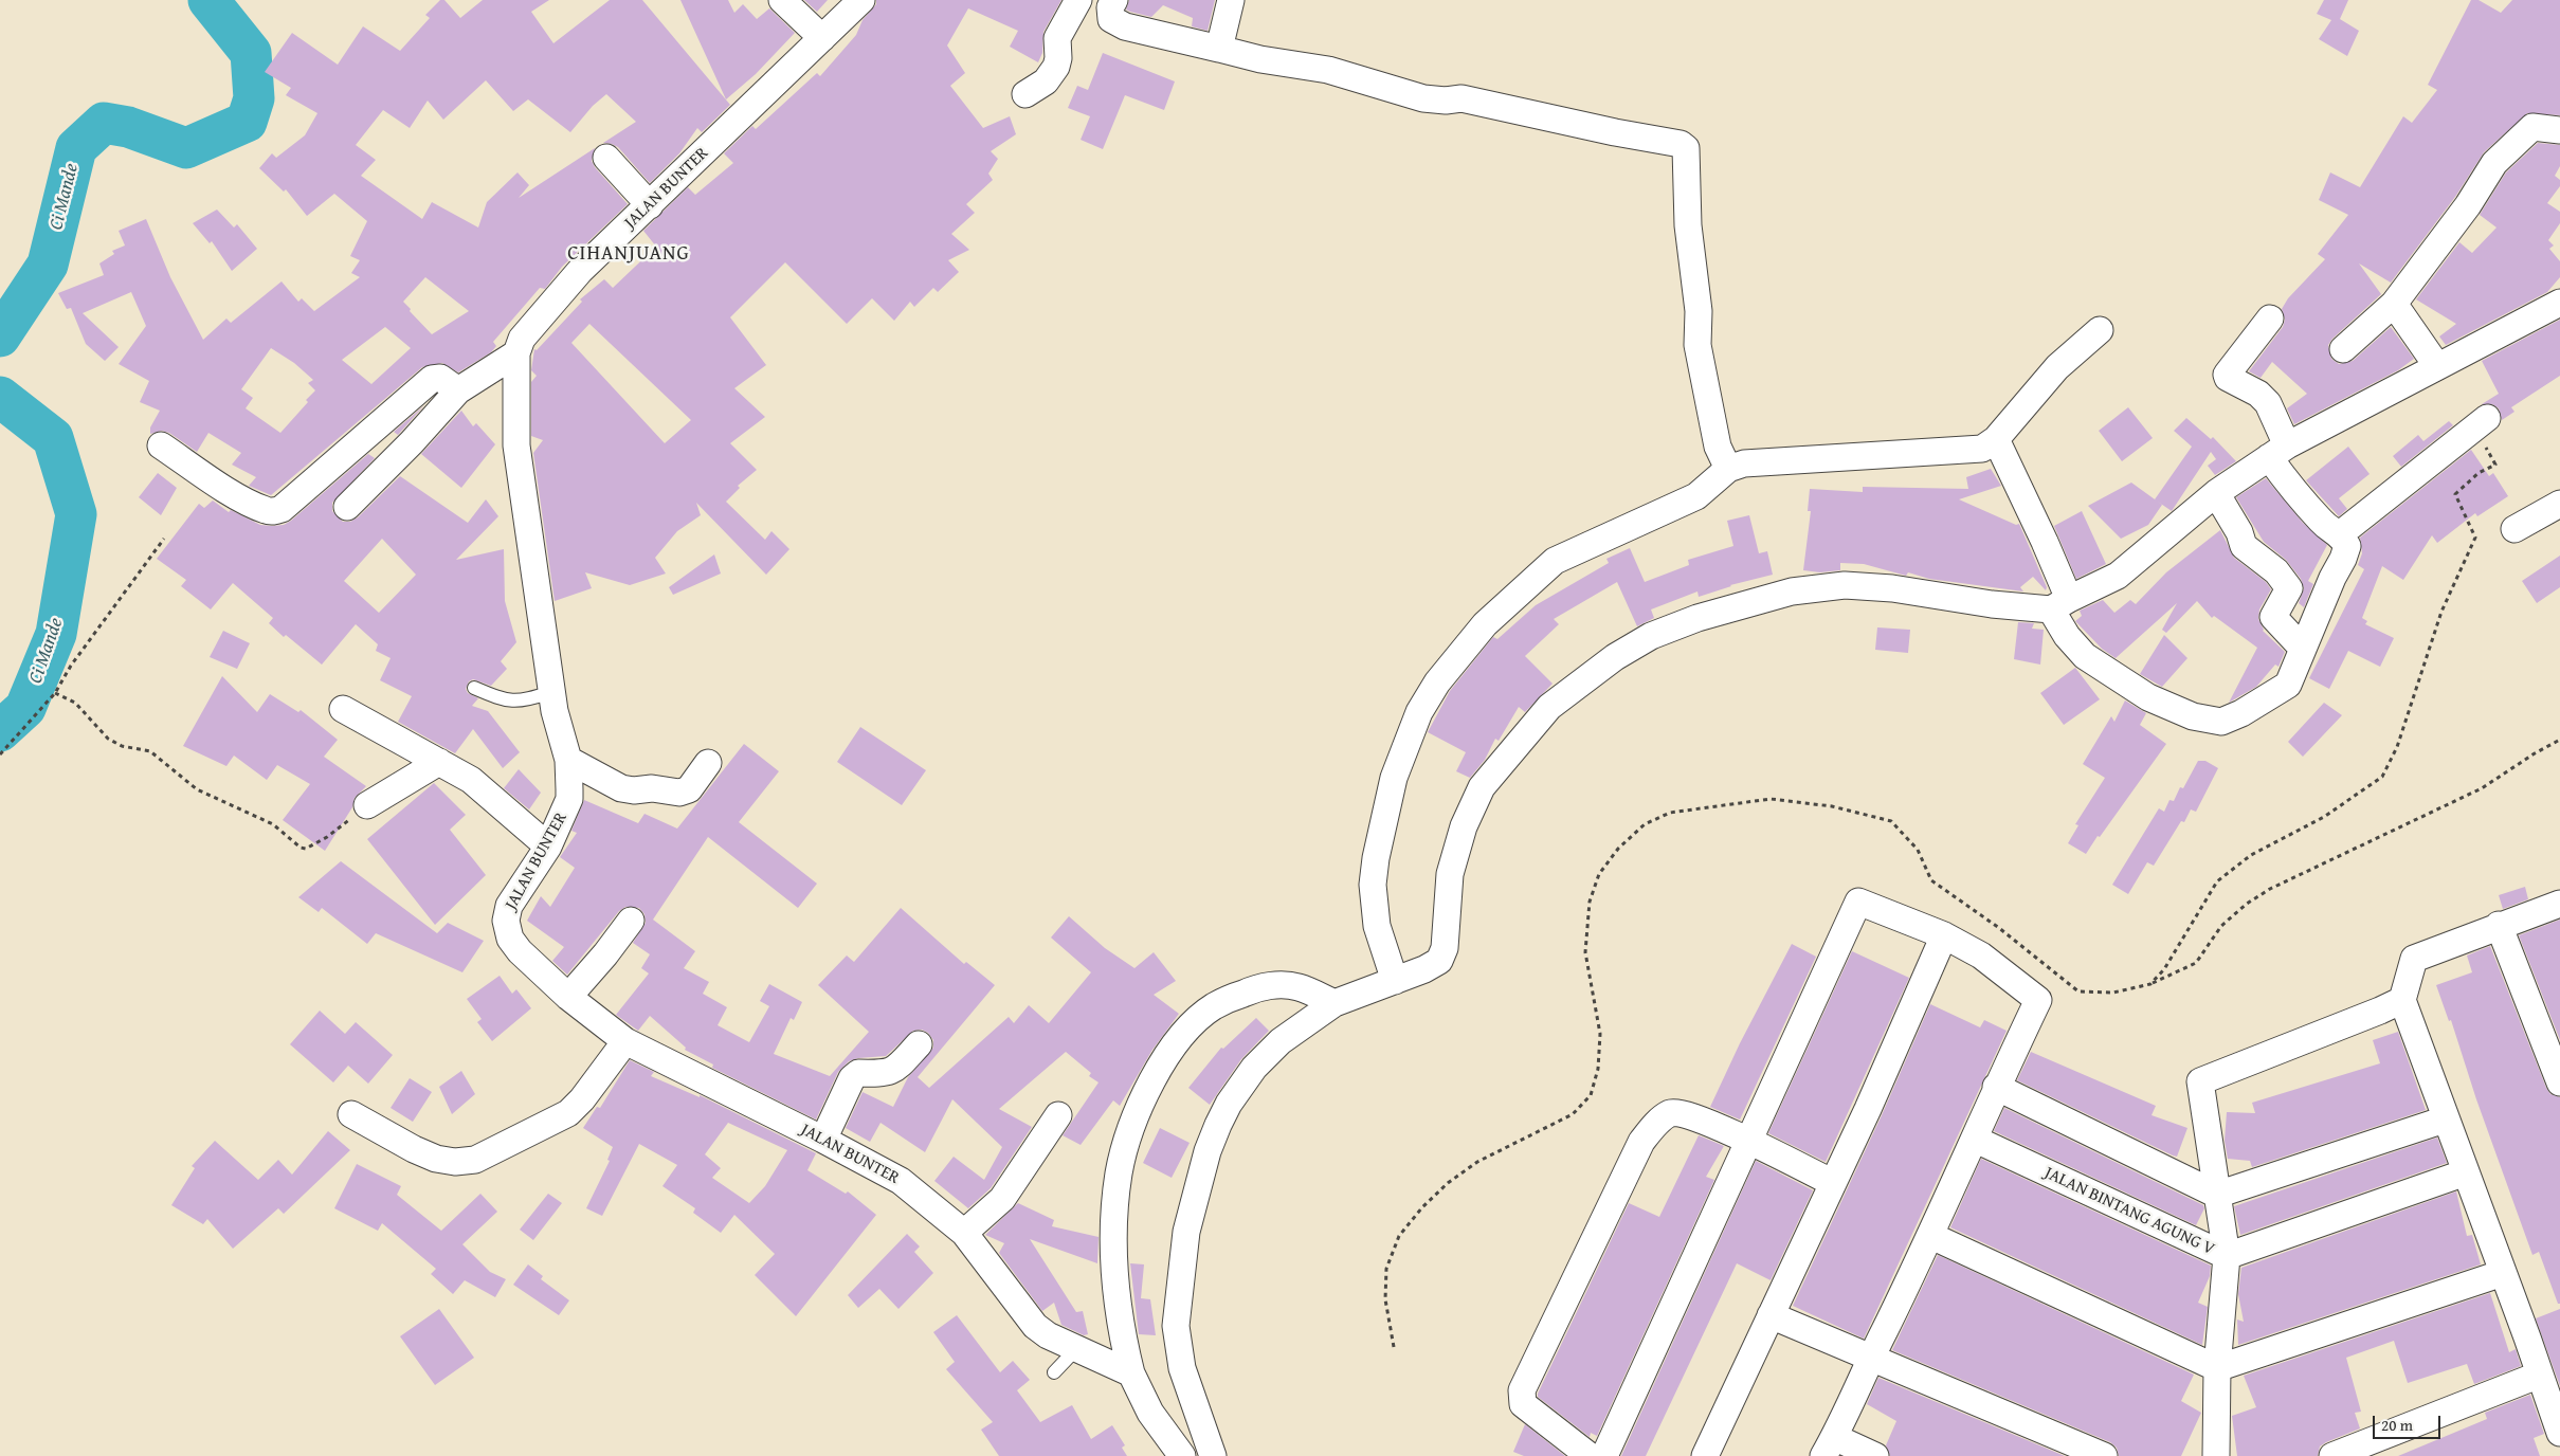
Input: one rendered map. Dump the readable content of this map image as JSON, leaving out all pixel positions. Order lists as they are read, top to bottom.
{
  "streets": {
    "street": ["JALAN BUNTER", "JALAN BINTANG AGUNG V"]
  },
  "districts": ["CIHANJUANG"],
  "water": ["Ci Mande"],
  "scale_bar": "20 m"
}
